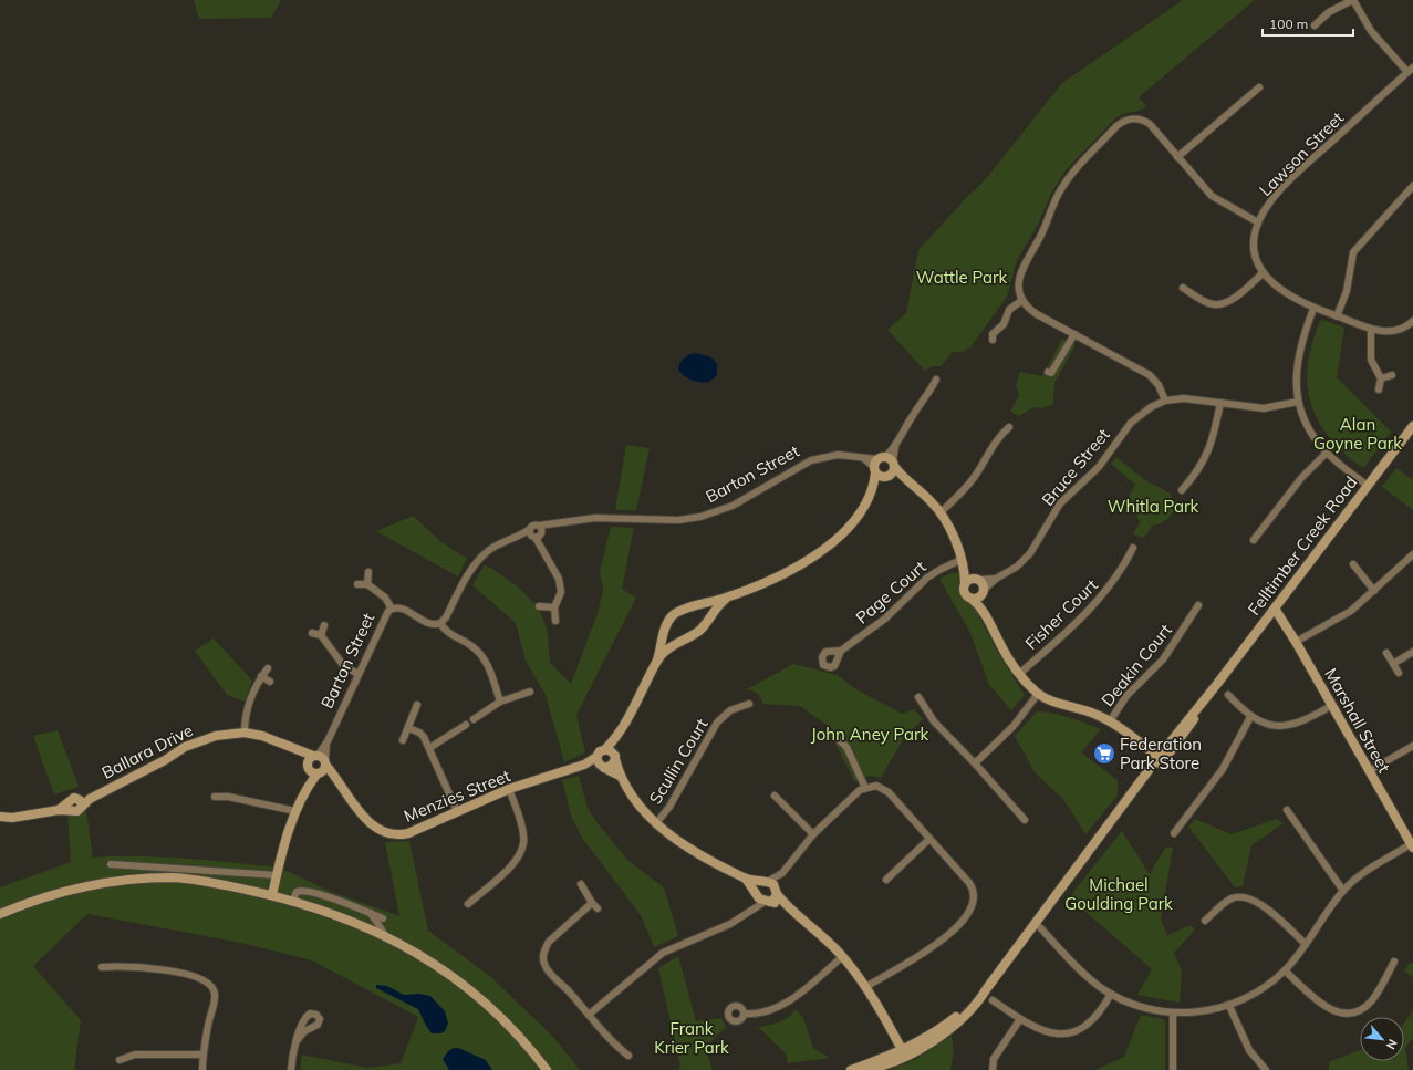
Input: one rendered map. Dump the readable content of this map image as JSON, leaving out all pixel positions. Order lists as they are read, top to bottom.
{
  "streets": {
    "street": [
      "Lawson Street",
      "Bruce Street",
      "Barton Street",
      "Felltimber Creek Road",
      "Page Court",
      "Fisher Court",
      "Deakin Court",
      "Marshall Street",
      "Ballara Drive",
      "Scullin Court",
      "Menzies Street"
    ]
  },
  "crossings": [
    ["Barton Street", "Ballara Drive"],
    ["Barton Street", "Menzies Street"],
    ["Felltimber Creek Road", "Marshall Street"],
    ["Ballara Drive", "Menzies Street"]
  ],
  "parks": [
    "Wattle Park",
    "Alan Goyne Park",
    "Whitla Park",
    "John Aney Park",
    "Michael Goulding Park",
    "Frank Krier Park"
  ],
  "places": {
    "supermarket": ["Federation Park Store"]
  },
  "scale_bar": "100 m",
  "north": "bottom right"
}
